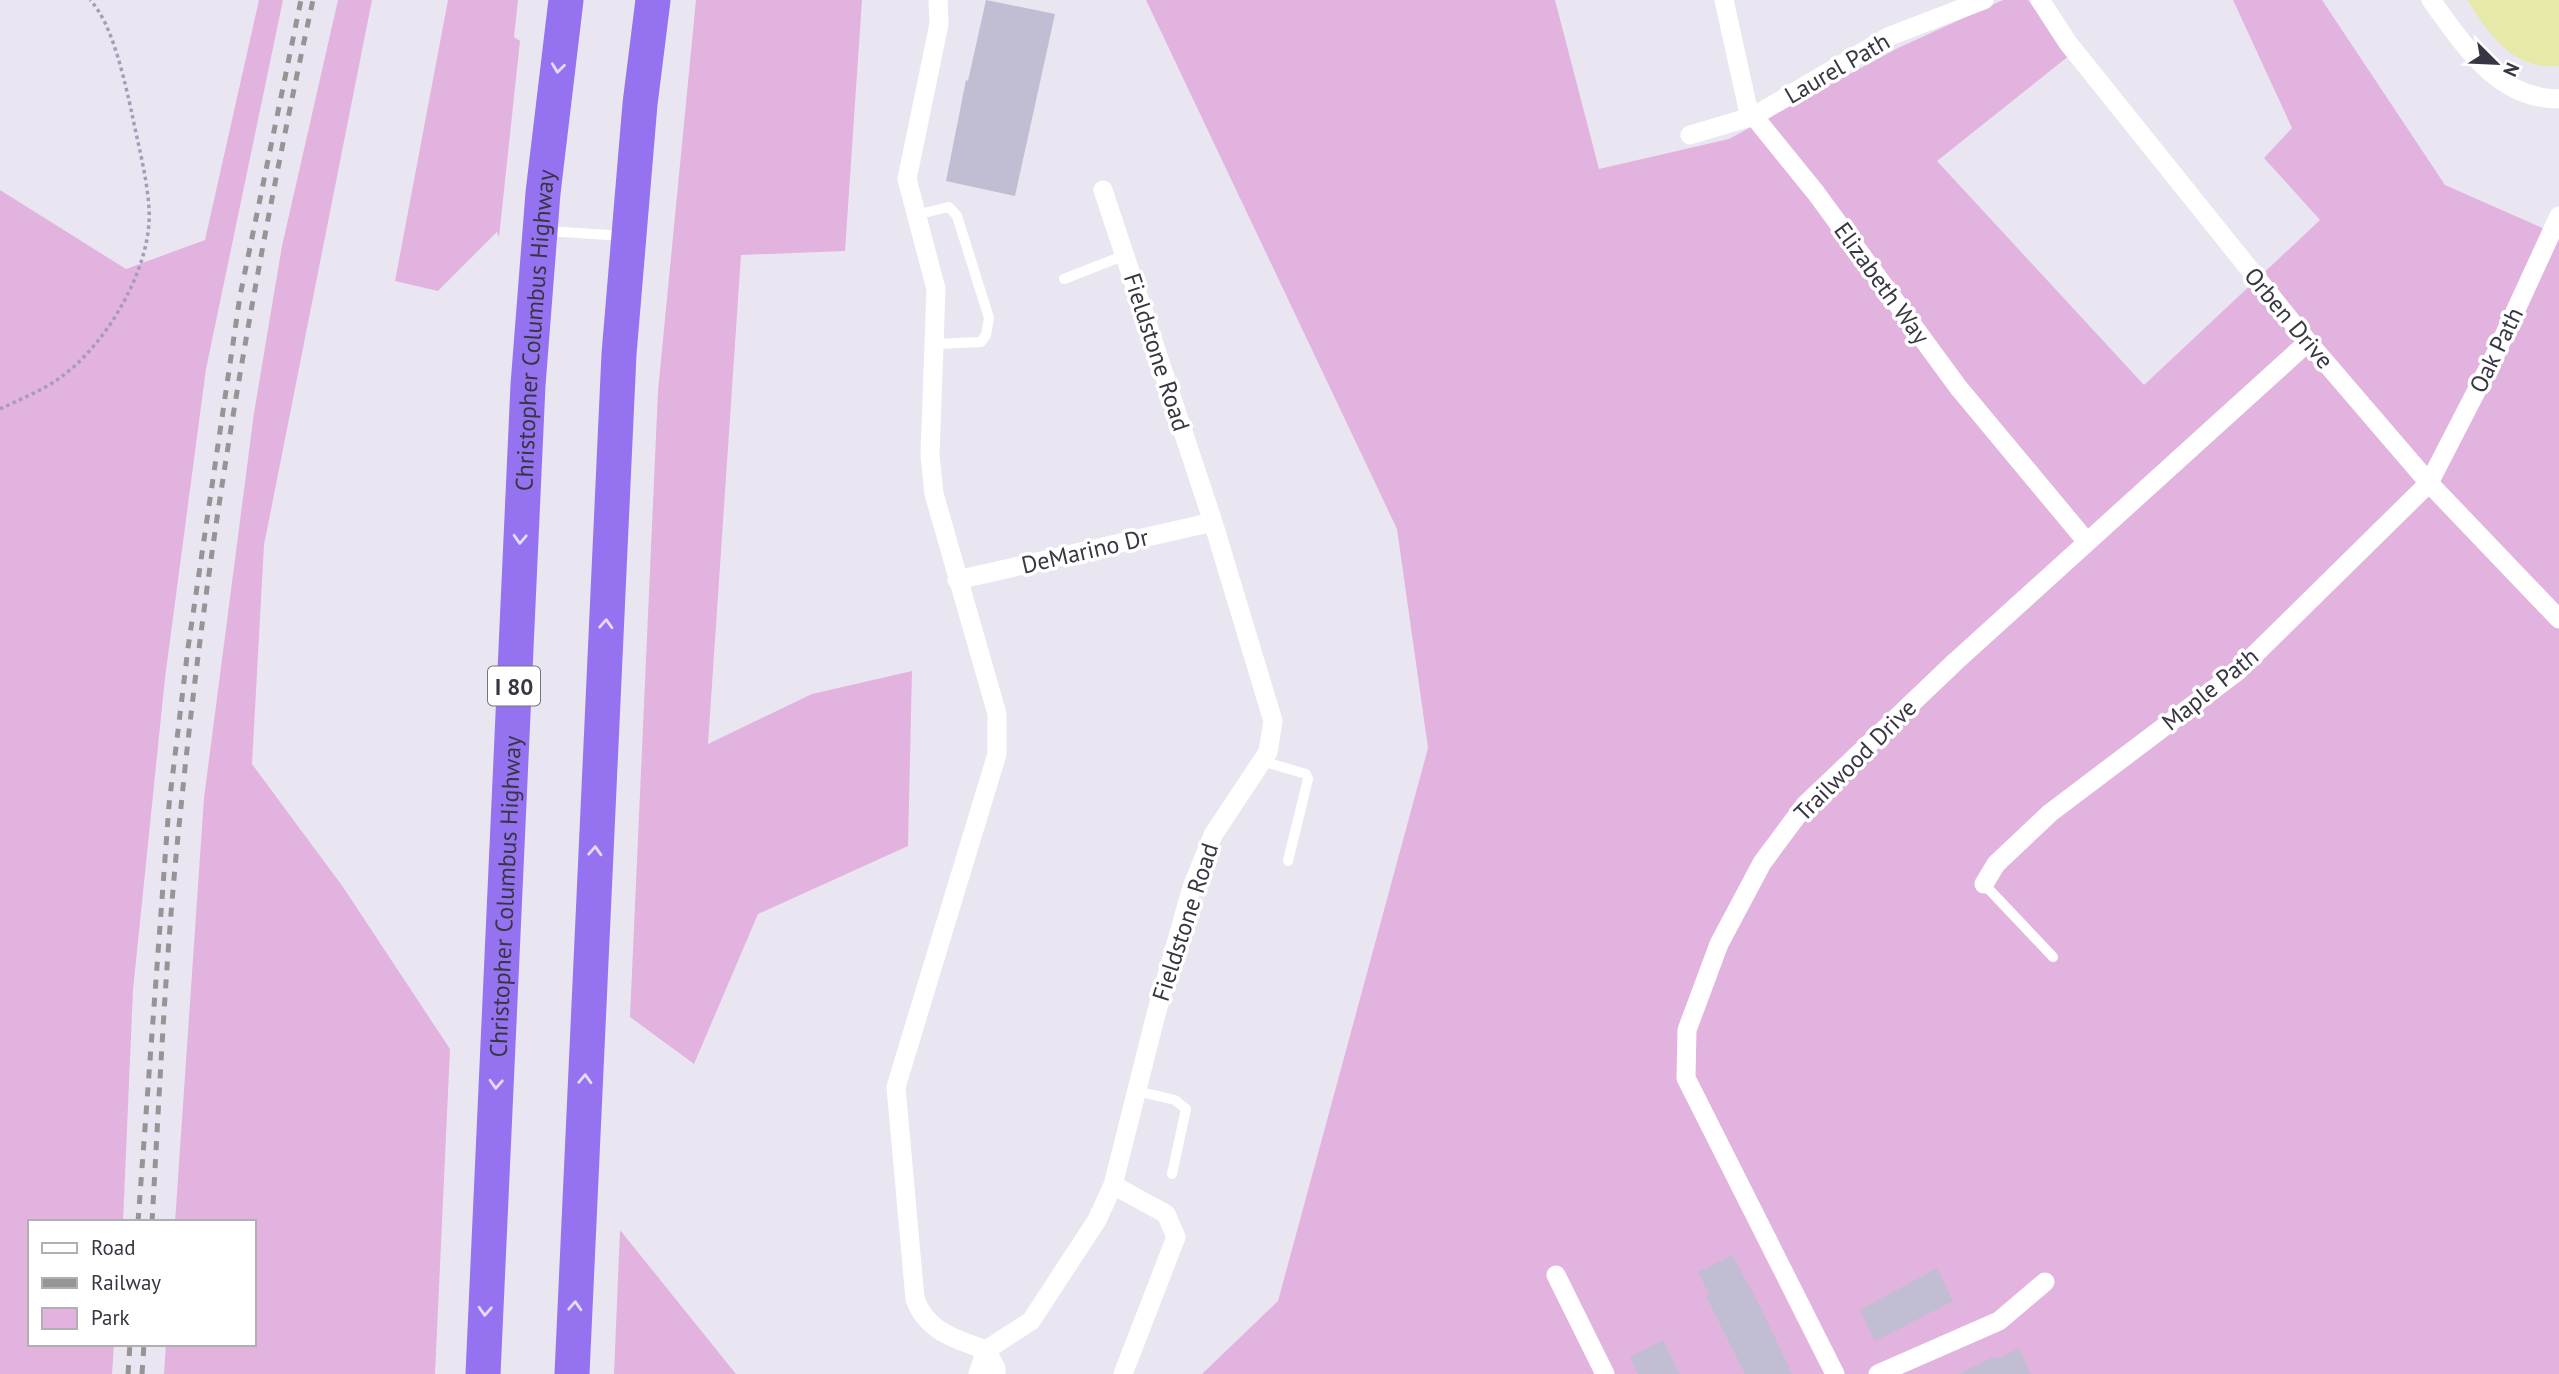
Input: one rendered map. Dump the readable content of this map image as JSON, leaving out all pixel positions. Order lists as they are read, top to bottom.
{
  "streets": {
    "highway": ["Christopher Columbus Highway", "I 80"],
    "street": [
      "Laurel Path",
      "Elizabeth Way",
      "Orben Drive",
      "Oak Path",
      "Fieldstone Road",
      "DeMarino Dr",
      "Maple Path",
      "Trailwood Drive"
    ]
  },
  "crossings": [
    ["Laurel Path", "Elizabeth Way"],
    ["Elizabeth Way", "Trailwood Drive"],
    ["Orben Drive", "Oak Path"],
    ["Orben Drive", "Maple Path"],
    ["Orben Drive", "Trailwood Drive"],
    ["Oak Path", "Maple Path"],
    ["Fieldstone Road", "DeMarino Dr"]
  ],
  "legend": ["Road", "Railway", "Park"],
  "north": "bottom right"
}
